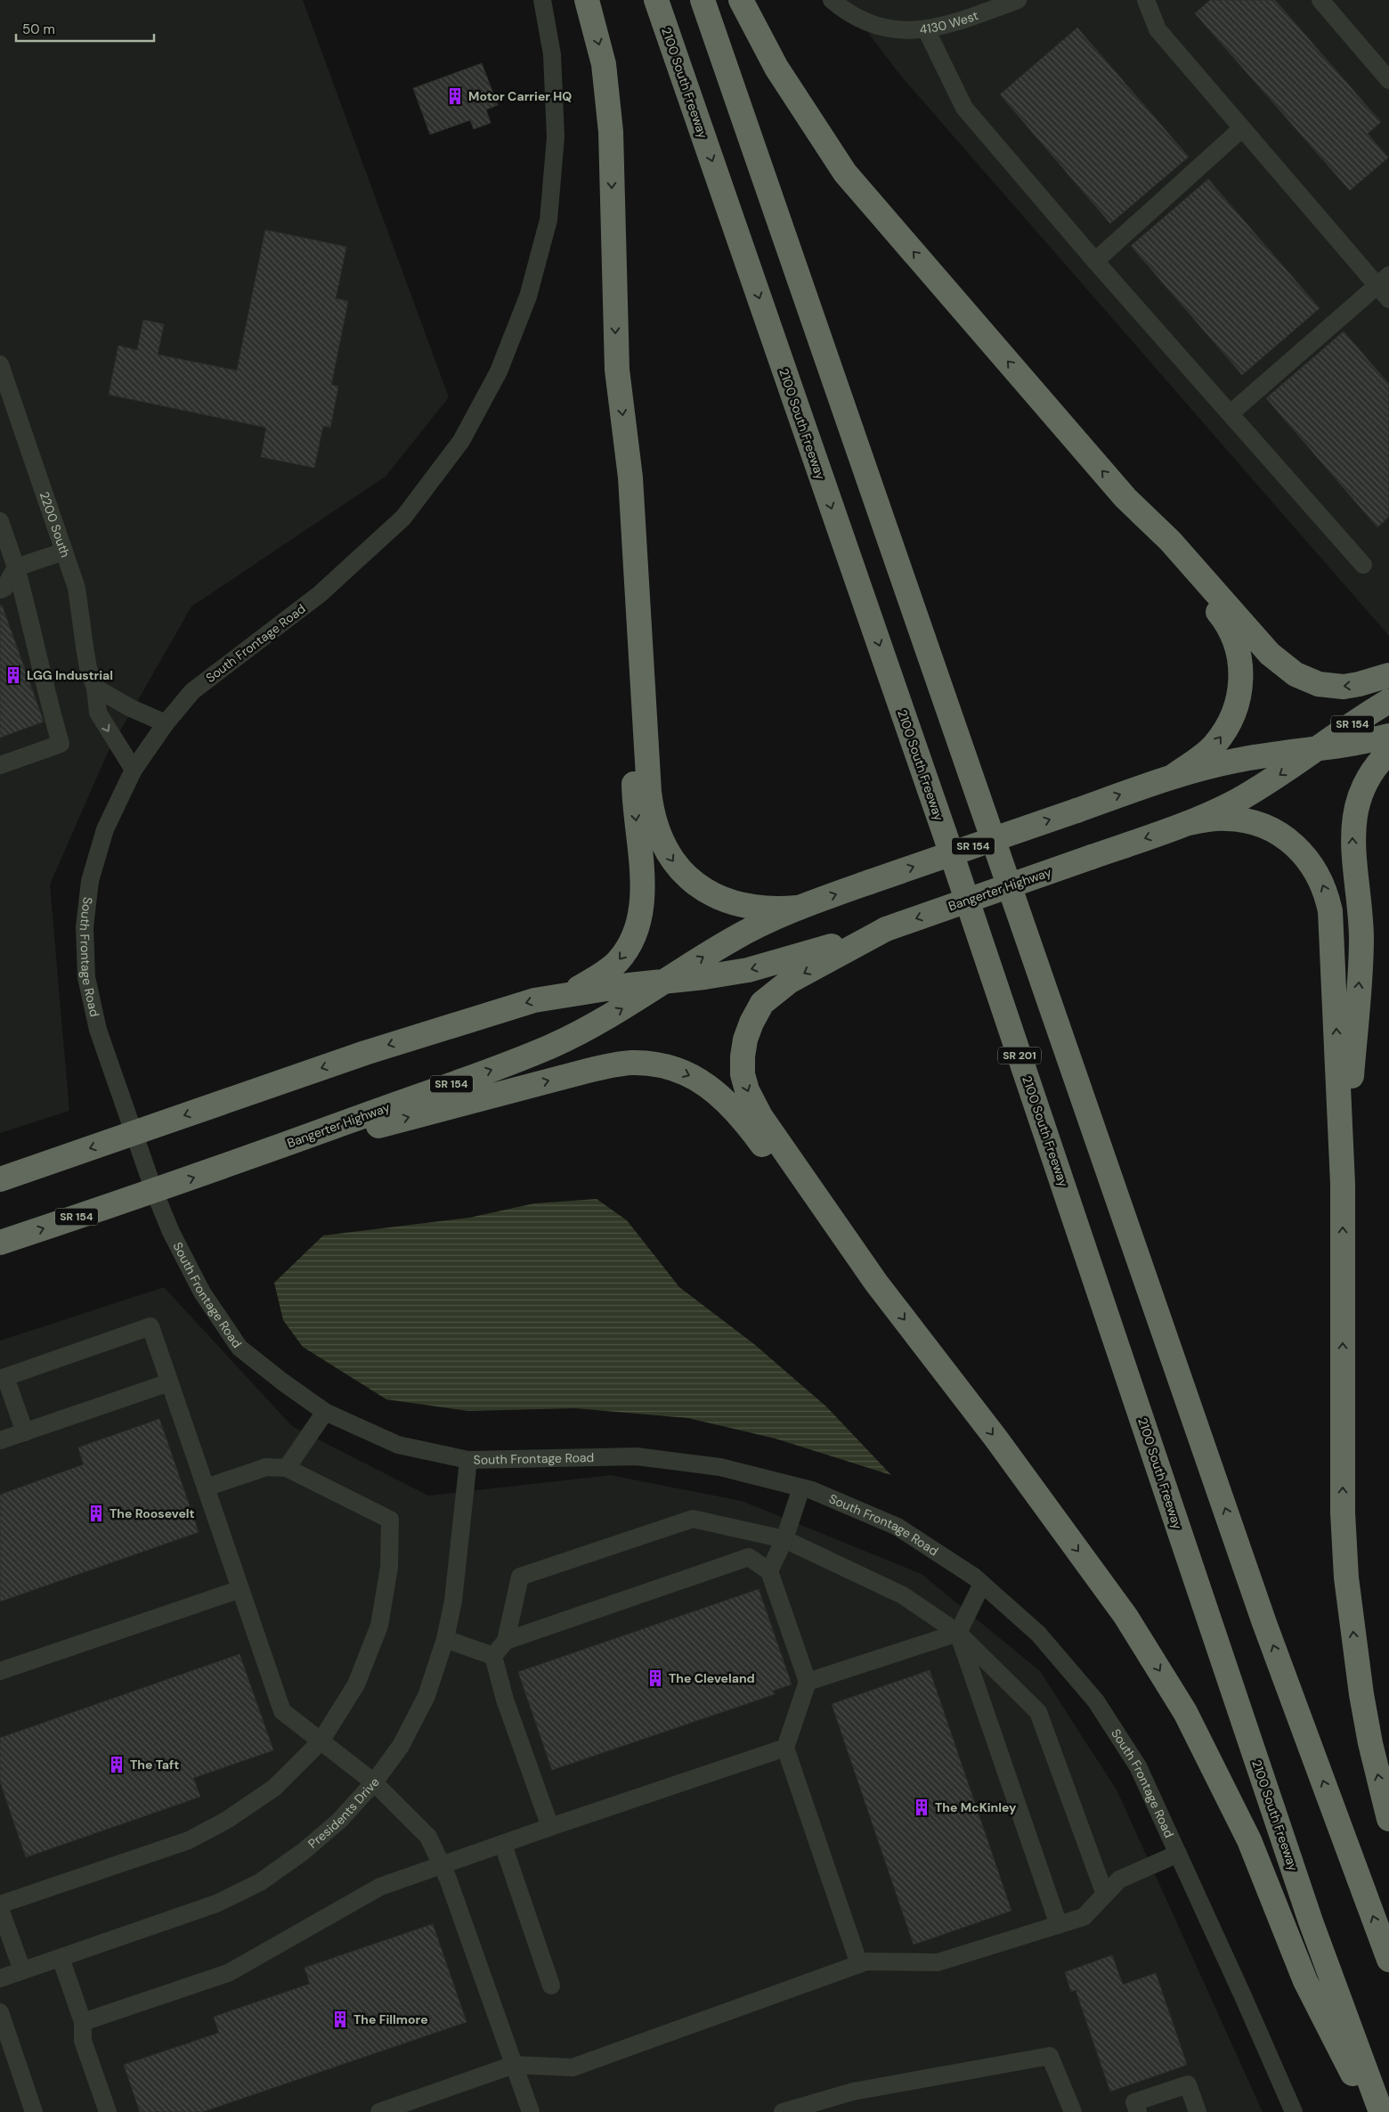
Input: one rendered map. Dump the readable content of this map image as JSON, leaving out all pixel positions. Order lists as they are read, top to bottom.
{
  "streets": {
    "highway": [
      "2100 South Freeway",
      "SR 154",
      "Bangerter Highway",
      "SR 201"
    ],
    "street": [
      "4130 West",
      "2200 South",
      "South Frontage Road",
      "Presidents Drive"
    ]
  },
  "crossings": [
    ["2200 South", "South Frontage Road"],
    ["South Frontage Road", "Bangerter Highway"],
    ["South Frontage Road", "Presidents Drive"]
  ],
  "places": {
    "building": [
      "Motor Carrier HQ",
      "LGG Industrial",
      "The Roosevelt",
      "The Cleveland",
      "The Taft",
      "The McKinley",
      "The Fillmore"
    ]
  },
  "scale_bar": "50 m"
}
